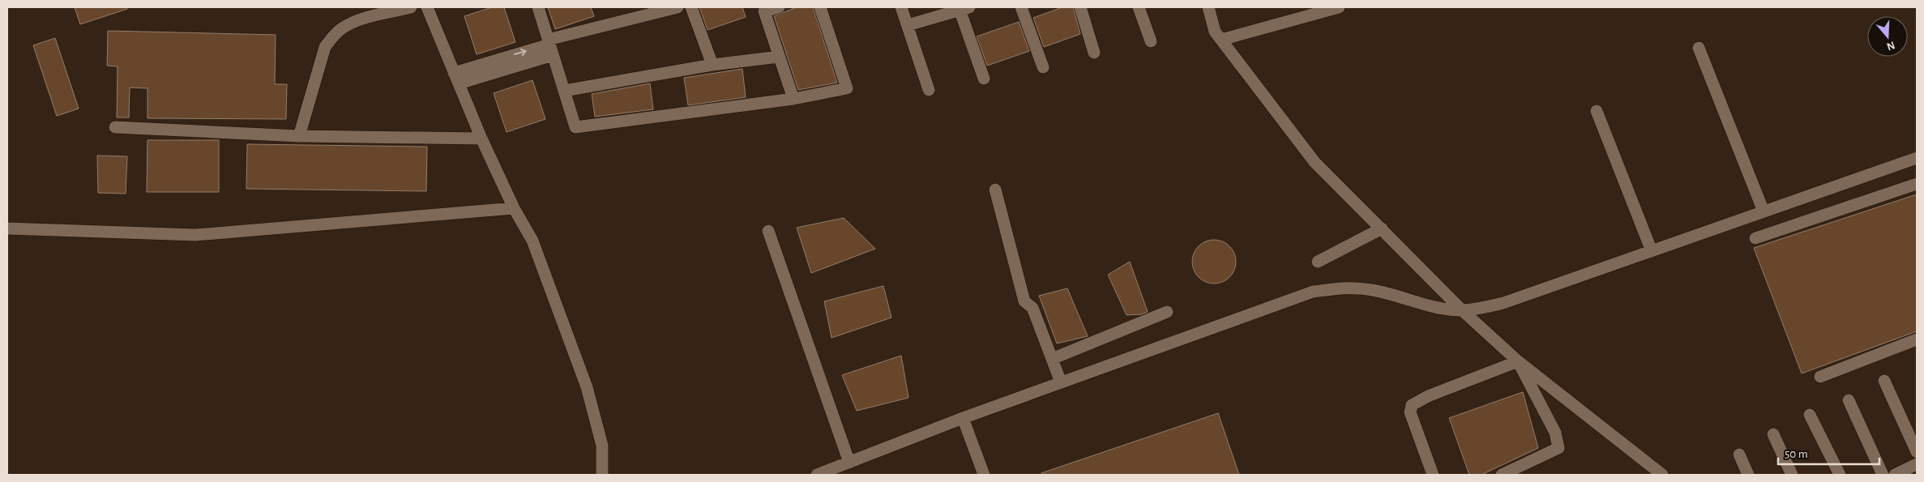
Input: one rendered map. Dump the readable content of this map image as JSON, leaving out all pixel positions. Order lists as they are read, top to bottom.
{
  "scale_bar": "50 m",
  "north": "bottom"
}
